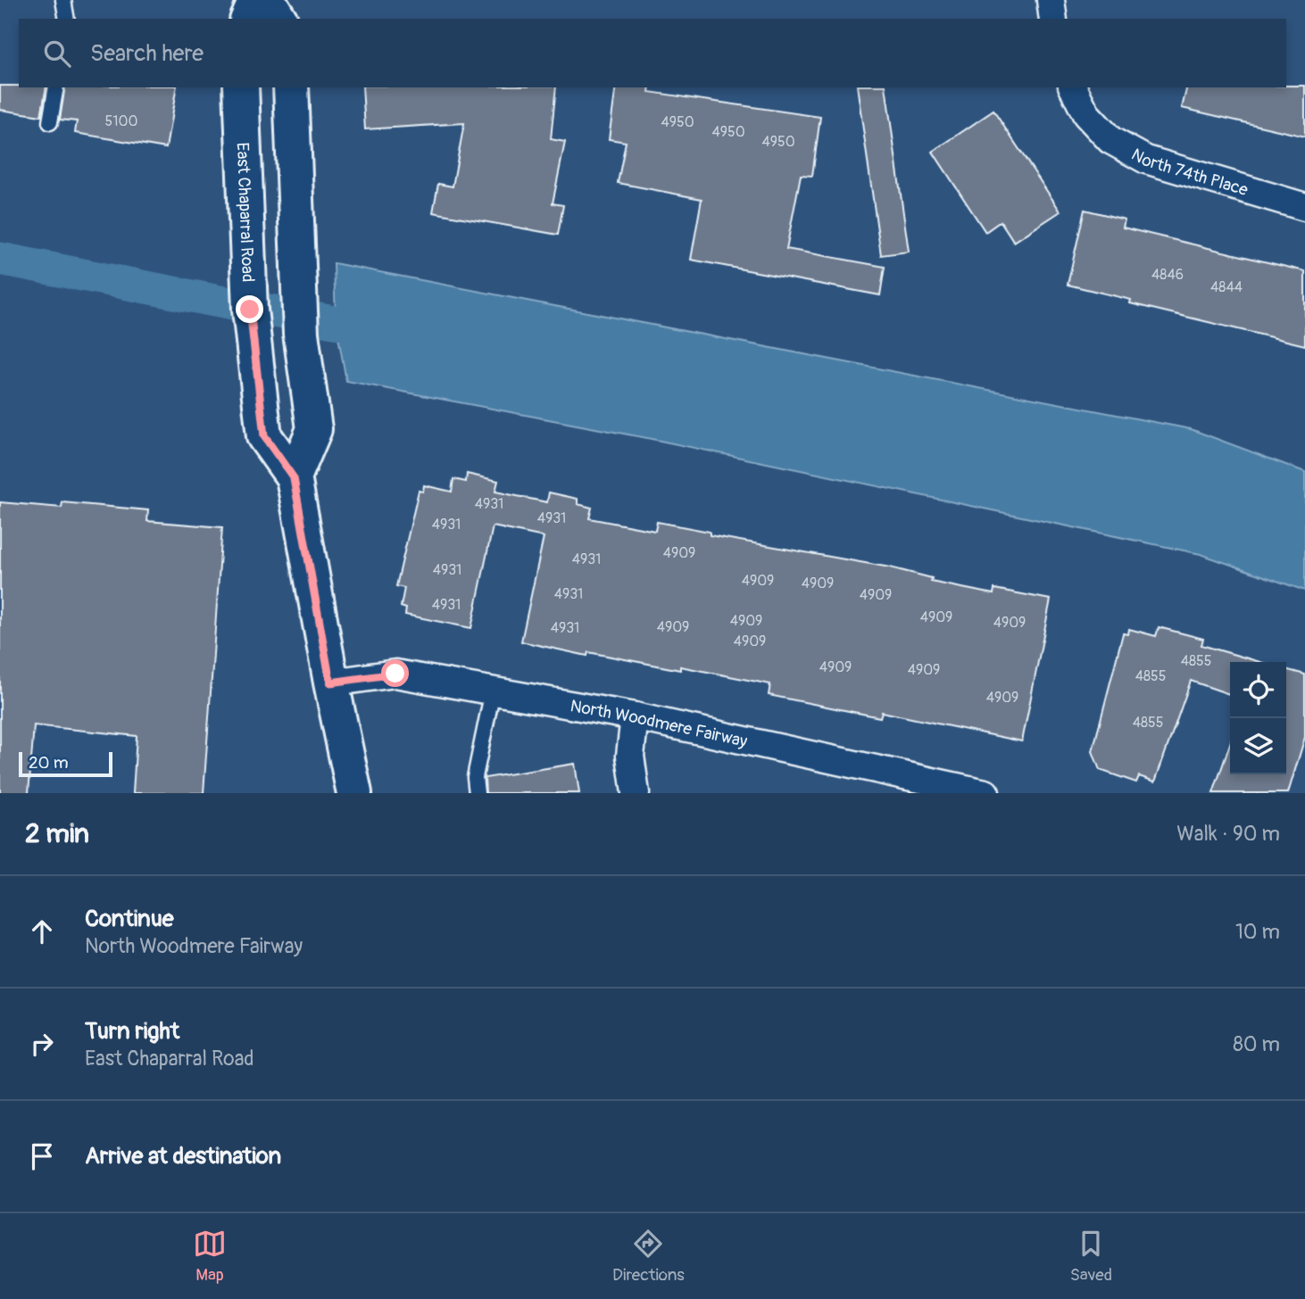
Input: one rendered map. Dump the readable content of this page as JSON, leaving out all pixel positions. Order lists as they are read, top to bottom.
{
  "streets": {
    "main road": ["East Chaparral Road"],
    "street": ["North 74th Place", "North Woodmere Fairway"]
  },
  "crossings": [
    ["East Chaparral Road", "North Woodmere Fairway"]
  ],
  "house_numbers": [
    "5100",
    "4950",
    "4950",
    "4950",
    "4846",
    "4844",
    "4931",
    "4931",
    "4931",
    "4909",
    "4931",
    "4931",
    "4909",
    "4909",
    "4931",
    "4909",
    "4931",
    "4909",
    "4909",
    "4909",
    "4909",
    "4931",
    "4909",
    "4855",
    "4909",
    "4909",
    "4855",
    "4909",
    "4855"
  ],
  "scale_bar": "20 m",
  "page": {
    "search": "Search here",
    "scale": "20 m",
    "heading": ["2 min", "Walk · 90 m"],
    "list": [
      ["Continue", "North Woodmere Fairway", "10 m"],
      ["Turn right", "East Chaparral Road", "80 m"],
      "Arrive at destination"
    ],
    "nav": ["Map", "Directions", "Saved"]
  }
}
